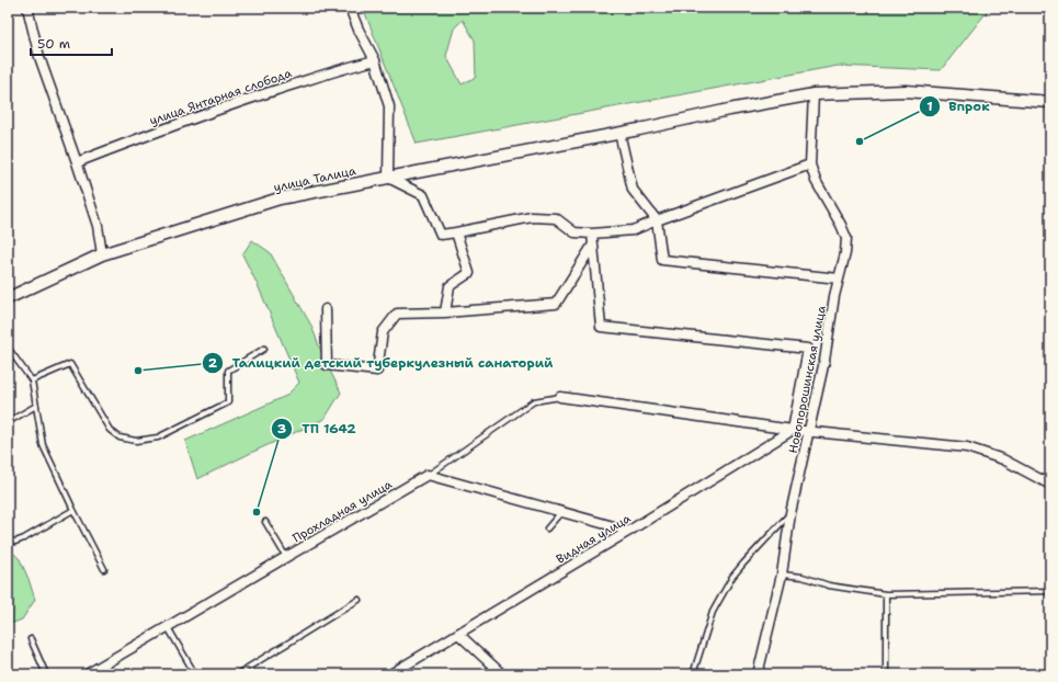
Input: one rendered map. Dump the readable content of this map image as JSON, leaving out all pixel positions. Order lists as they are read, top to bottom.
{
  "streets": {
    "street": [
      "улица Янтарная слобода",
      "улица Талица",
      "Новопорошинская улица",
      "Прохладная улица",
      "Видная улица"
    ]
  },
  "crossings": [
    ["улица Талица", "Новопорошинская улица"]
  ],
  "places": ["Впрок", "Талицкий детский туберкулезный санаторий", "ТП 1642"],
  "scale_bar": "50 m"
}
